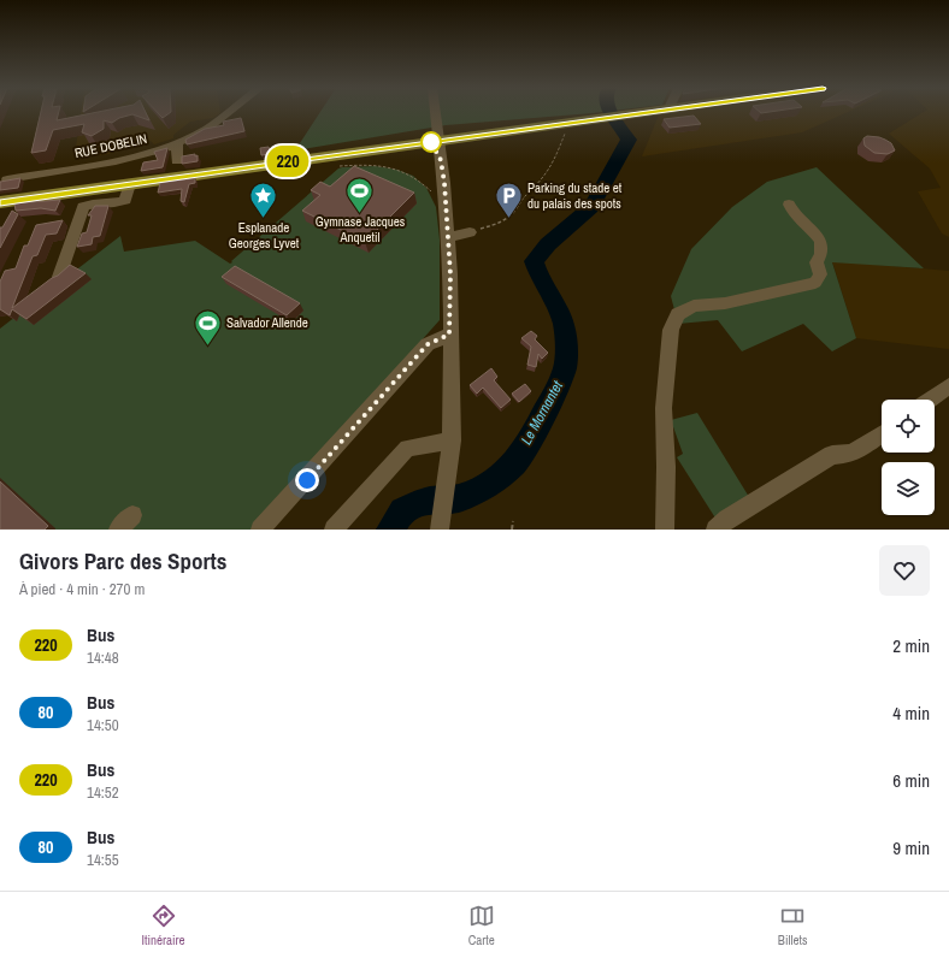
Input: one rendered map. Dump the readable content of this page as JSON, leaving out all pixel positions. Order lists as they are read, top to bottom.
{
  "streets": {
    "street": ["RUE DOBELIN"]
  },
  "water": ["Le Mornantet"],
  "places": {
    "sports": ["Gymnase Jacques Anquetil", "Salvador Allende"],
    "parking": ["Parking du stade et du palais des spots"],
    "place": ["Esplanade Georges Lyvet"]
  },
  "lines": ["bus line 220"],
  "page": {
    "on_map": "220",
    "heading": ["Givors Parc des Sports", "À pied · 4 min · 270 m"],
    "list": [
      {
        "mark": "220",
        "name": "Bus",
        "note": "14:48",
        "value": "2 min"
      },
      {
        "mark": "80",
        "name": "Bus",
        "note": "14:50",
        "value": "4 min"
      },
      {
        "mark": "220",
        "name": "Bus",
        "note": "14:52",
        "value": "6 min"
      },
      {
        "mark": "80",
        "name": "Bus",
        "note": "14:55",
        "value": "9 min"
      }
    ],
    "tabs": ["Itinéraire", "Carte", "Billets"]
  }
}
